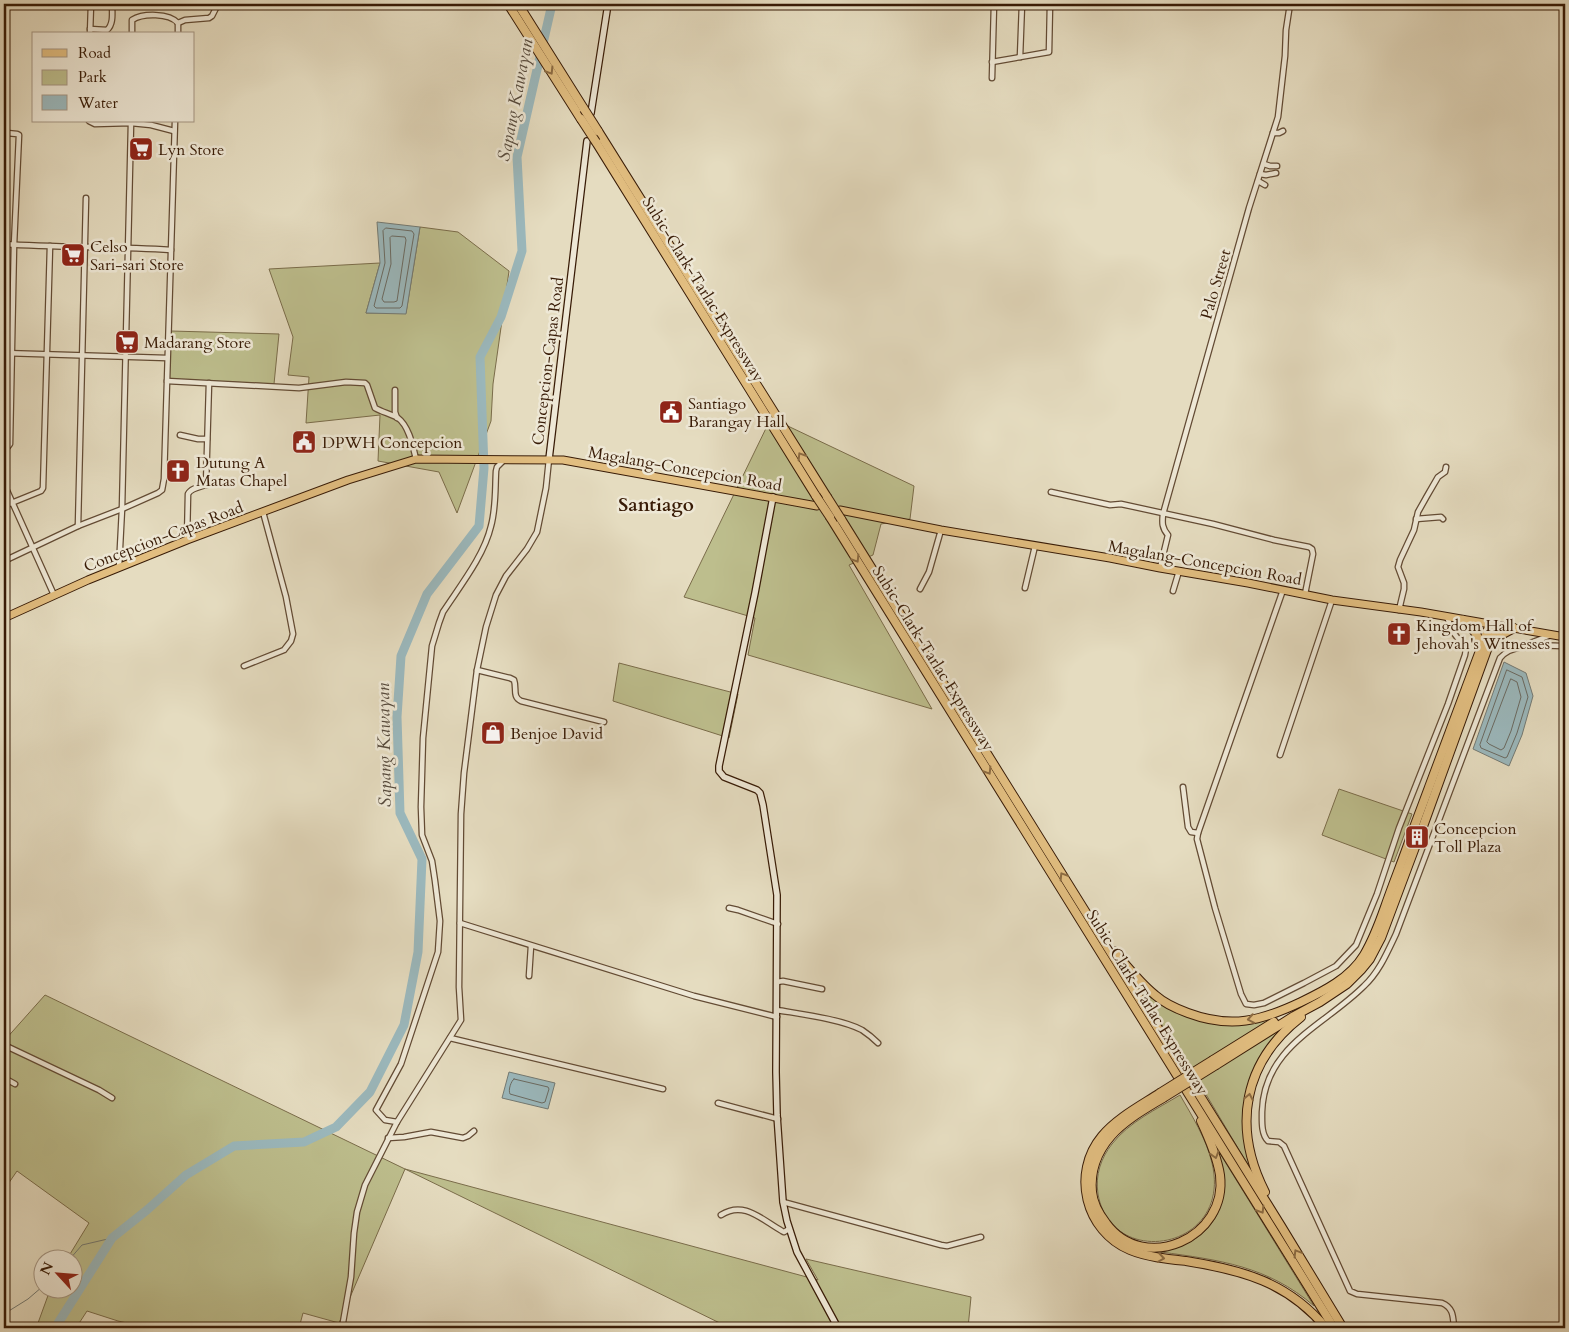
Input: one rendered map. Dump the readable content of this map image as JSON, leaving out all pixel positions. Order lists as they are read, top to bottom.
{
  "streets": {
    "highway": ["Subic-Clark-Tarlac Expressway"],
    "main road": ["Concepcion-Capas Road", "Magalang-Concepcion Road"],
    "street": ["Palo Street"]
  },
  "crossings": [
    ["Palo Street", "Magalang-Concepcion Road"],
    ["Concepcion-Capas Road", "Magalang-Concepcion Road"]
  ],
  "districts": ["Santiago"],
  "water": ["Sapang Kawayan"],
  "places": {
    "supermarket": ["Lyn Store", "Celso Sari-sari Store", "Madarang Store"],
    "public building": ["Santiago Barangay Hall", "DPWH Concepcion"],
    "church": ["Dutung A Matas Chapel", "Kingdom Hall of Jehovah's Witnesses"],
    "shop": ["Benjoe David"],
    "building": ["Concepcion Toll Plaza"]
  },
  "legend": ["Road", "Park", "Water"],
  "north": "top left"
}
